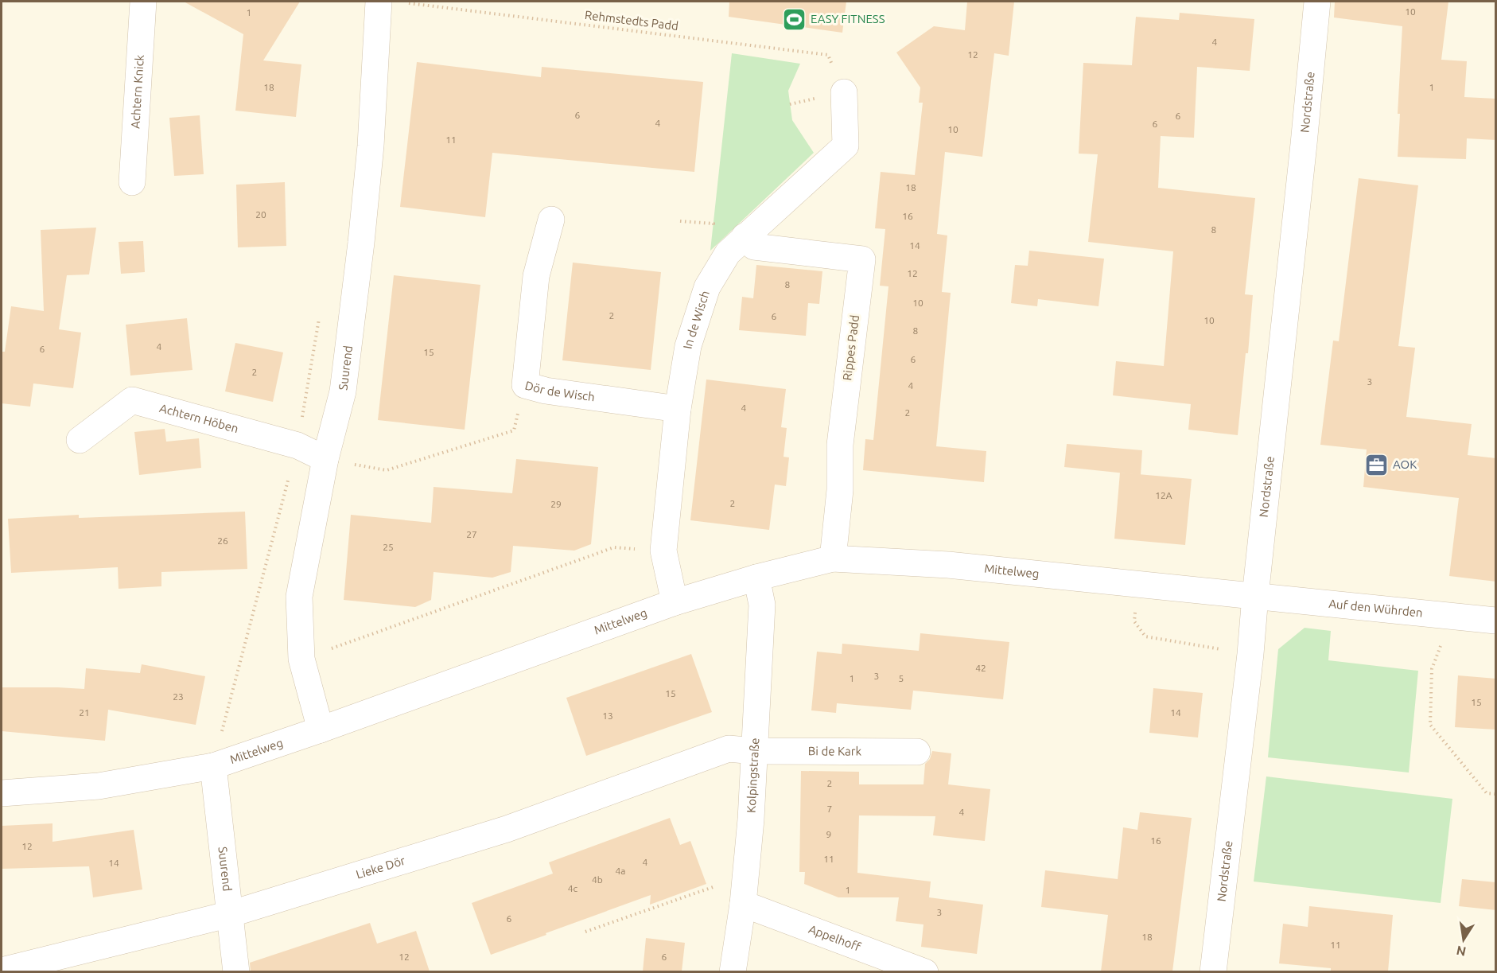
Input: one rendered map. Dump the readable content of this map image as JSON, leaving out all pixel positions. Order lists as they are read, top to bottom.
{
  "streets": {
    "street": [
      "Achtern Knick",
      "Nordstraße",
      "In de Wisch",
      "Rippes Padd",
      "Suurend",
      "Dör de Wisch",
      "Achtern Höben",
      "Mittelweg",
      "Auf den Wührden",
      "Bi de Kark",
      "Kolpingstraße",
      "Lieke Dör",
      "Appelhoff"
    ],
    "path": ["Rehmstedts Padd"]
  },
  "crossings": [
    ["Rehmstedts Padd", "In de Wisch"],
    ["Rehmstedts Padd", "Suurend"],
    ["Nordstraße", "Mittelweg"],
    ["Nordstraße", "Auf den Wührden"],
    ["In de Wisch", "Rippes Padd"],
    ["In de Wisch", "Dör de Wisch"],
    ["In de Wisch", "Mittelweg"],
    ["Rippes Padd", "Mittelweg"],
    ["Suurend", "Achtern Höben"],
    ["Suurend", "Mittelweg"],
    ["Suurend", "Lieke Dör"],
    ["Mittelweg", "Auf den Wührden"],
    ["Mittelweg", "Kolpingstraße"],
    ["Bi de Kark", "Kolpingstraße"],
    ["Bi de Kark", "Lieke Dör"],
    ["Kolpingstraße", "Lieke Dör"],
    ["Kolpingstraße", "Appelhoff"]
  ],
  "places": {
    "sports": ["EASY FITNESS"],
    "office": ["AOK"]
  },
  "house_numbers": [
    "10",
    "1",
    "4",
    "12",
    "18",
    "1",
    "6",
    "6",
    "4",
    "6",
    "10",
    "11",
    "18",
    "20",
    "16",
    "8",
    "14",
    "12",
    "8",
    "10",
    "2",
    "6",
    "10",
    "8",
    "4",
    "6",
    "15",
    "6",
    "2",
    "3",
    "4",
    "4",
    "2",
    "12A",
    "2",
    "29",
    "27",
    "26",
    "25",
    "42",
    "3",
    "1",
    "5",
    "15",
    "23",
    "15",
    "21",
    "14",
    "13",
    "2",
    "7",
    "4",
    "9",
    "16",
    "12",
    "11",
    "4",
    "14",
    "4a",
    "4b",
    "4c",
    "1",
    "3",
    "6",
    "18",
    "11",
    "12",
    "6"
  ],
  "north": "bottom"
}
